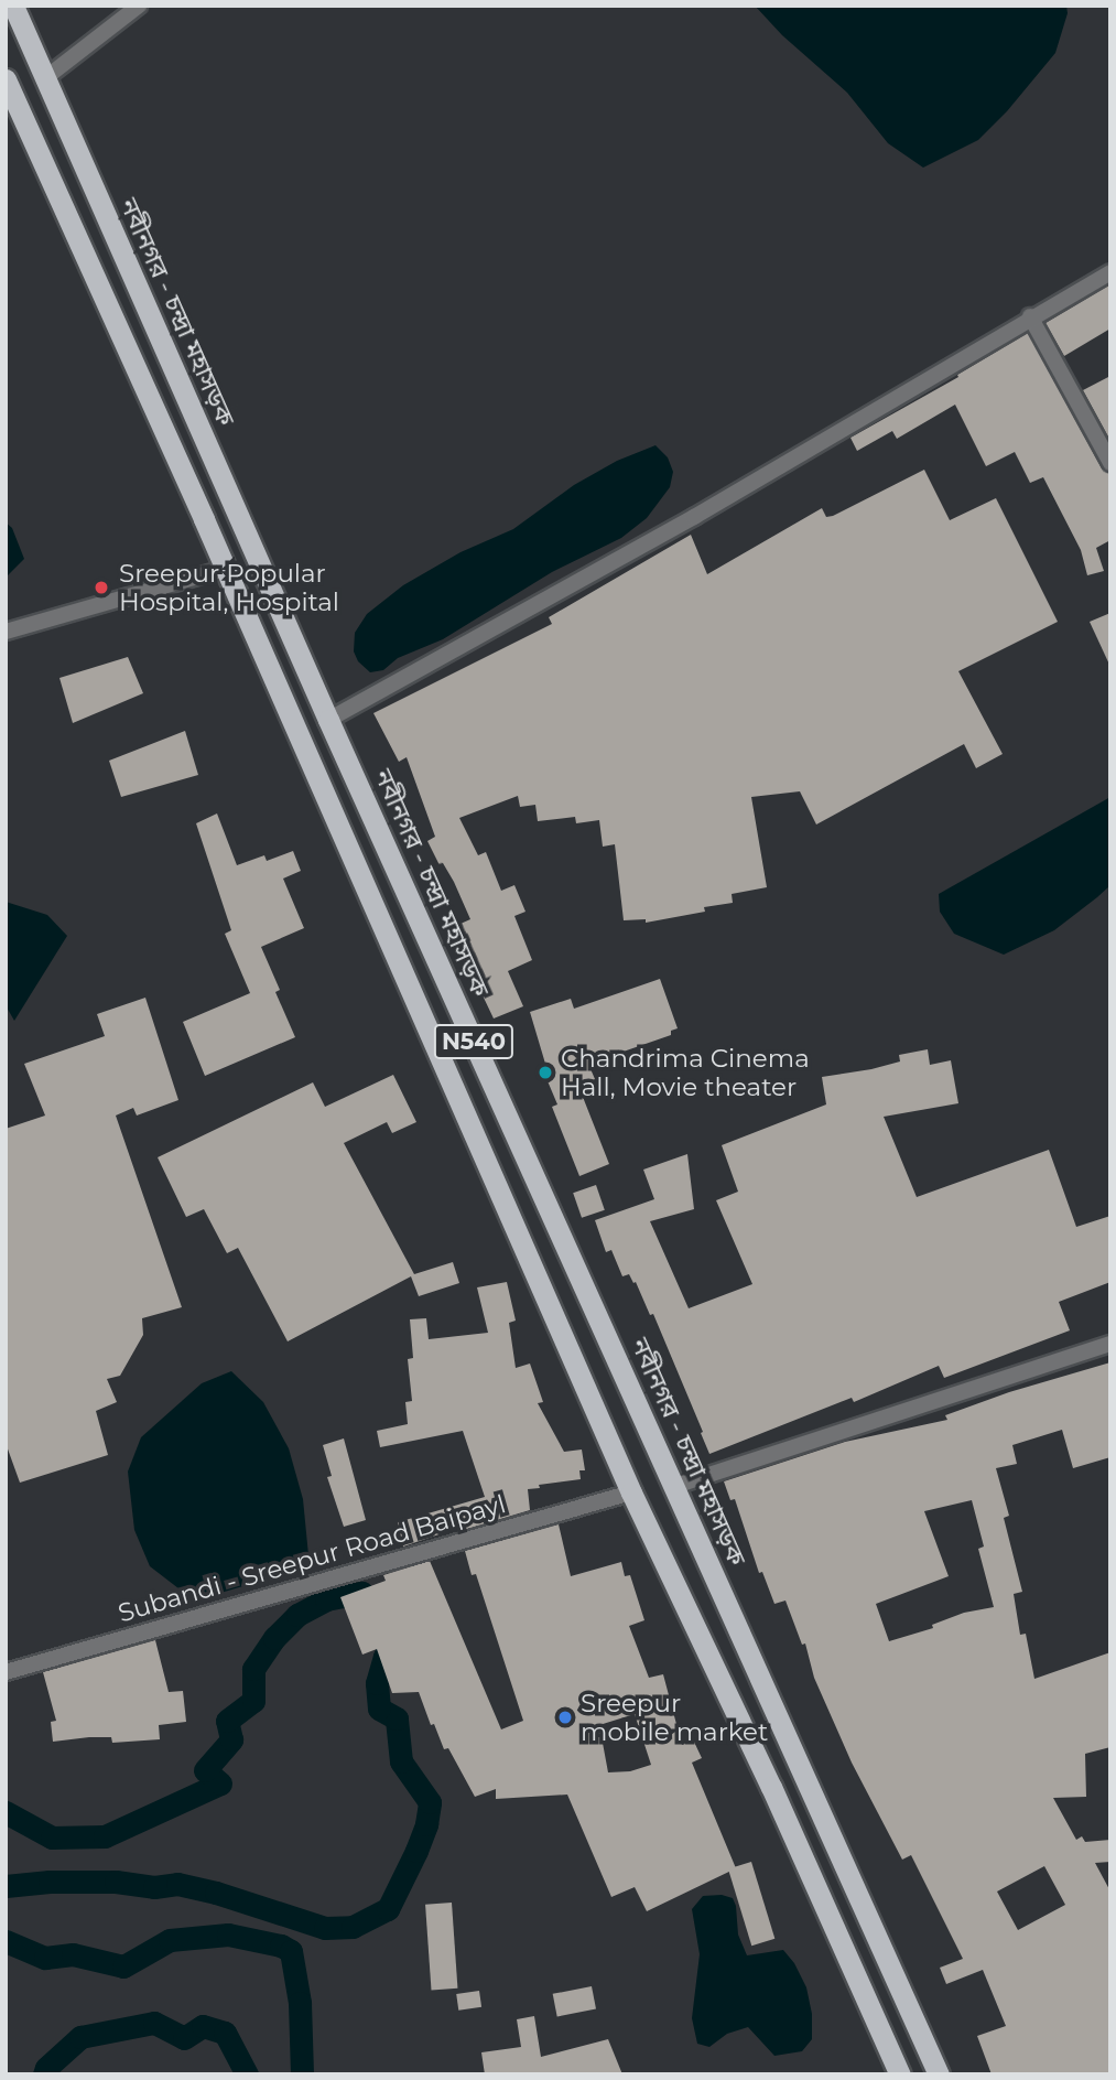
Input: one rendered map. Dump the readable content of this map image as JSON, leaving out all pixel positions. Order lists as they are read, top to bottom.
{
  "streets": {
    "highway": ["নবীনগর - চন্দ্রা মহাসড়ক", "N540"],
    "street": ["Subandi - Sreepur Road Baipayl"]
  },
  "crossings": [
    ["N540", "Subandi - Sreepur Road Baipayl"]
  ],
  "places": ["Sreepur Popular Hospital, Hospital", "Chandrima Cinema Hall, Movie theater", "Sreepur mobile market"]
}
